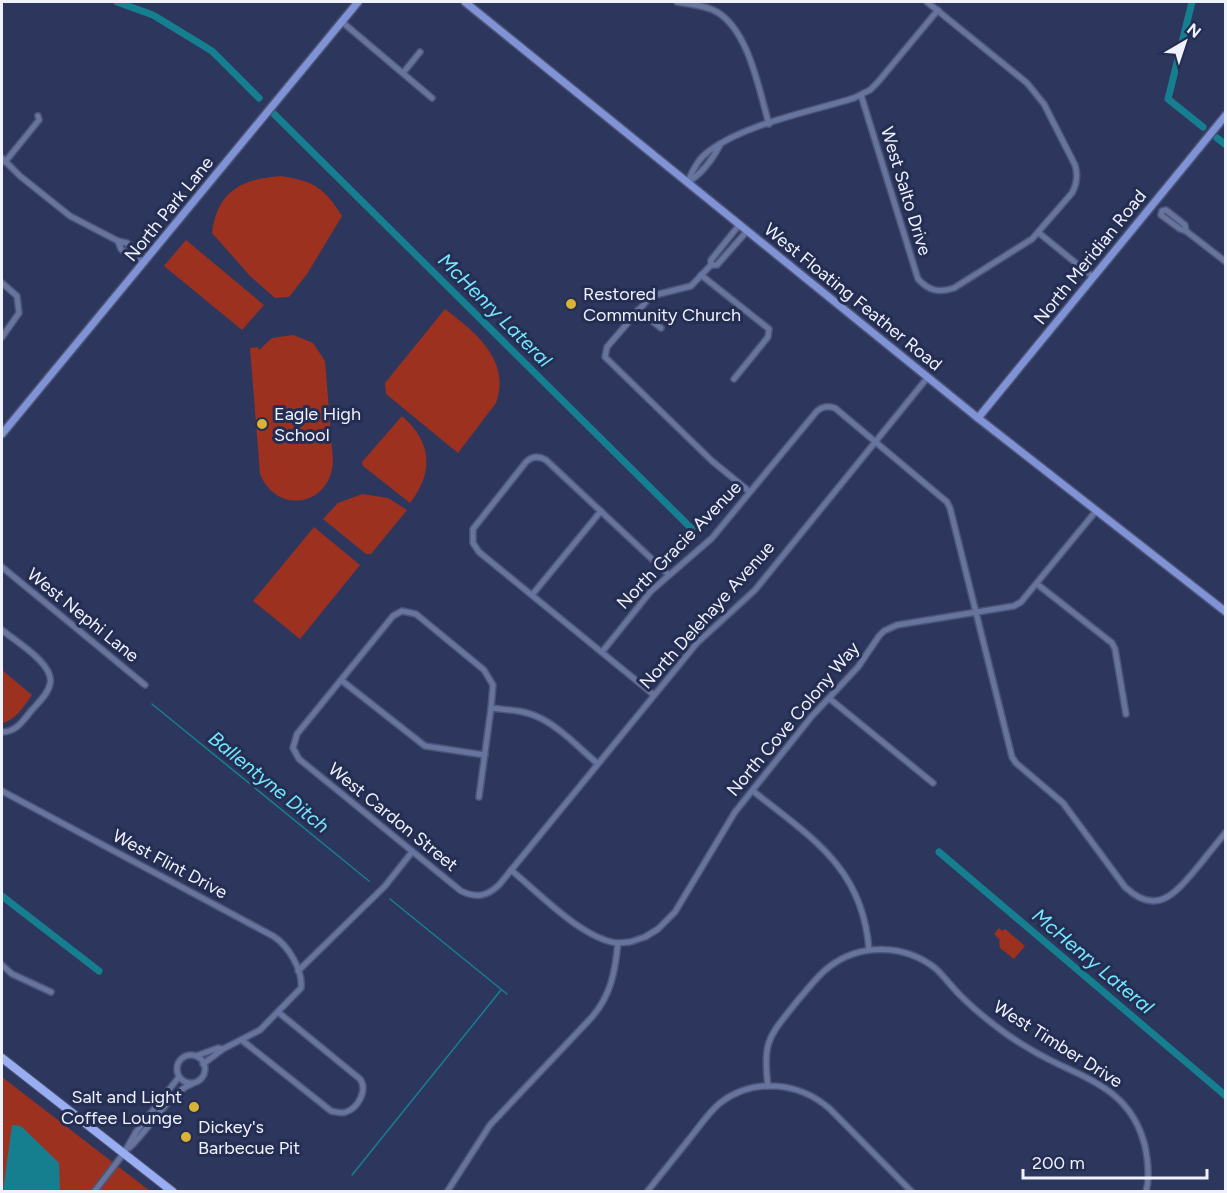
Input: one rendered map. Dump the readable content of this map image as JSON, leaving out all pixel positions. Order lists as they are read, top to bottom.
{
  "streets": {
    "main road": ["North Park Lane", "North Meridian Road", "West Floating Feather Road"],
    "street": [
      "West Salto Drive",
      "North Gracie Avenue",
      "West Nephi Lane",
      "North Delehaye Avenue",
      "North Cove Colony Way",
      "West Cardon Street",
      "West Flint Drive",
      "West Timber Drive"
    ]
  },
  "crossings": [
    ["North Meridian Road", "West Floating Feather Road"],
    ["West Floating Feather Road", "North Delehaye Avenue"],
    ["West Floating Feather Road", "North Cove Colony Way"],
    ["North Gracie Avenue", "North Delehaye Avenue"],
    ["North Delehaye Avenue", "West Cardon Street"]
  ],
  "water": ["McHenry Lateral", "Ballentyne Ditch"],
  "places": [
    "Restored Community Church",
    "Eagle High School",
    "Salt and Light Coffee Lounge",
    "Dickey's Barbecue Pit"
  ],
  "scale_bar": "200 m",
  "north": "top right"
}
